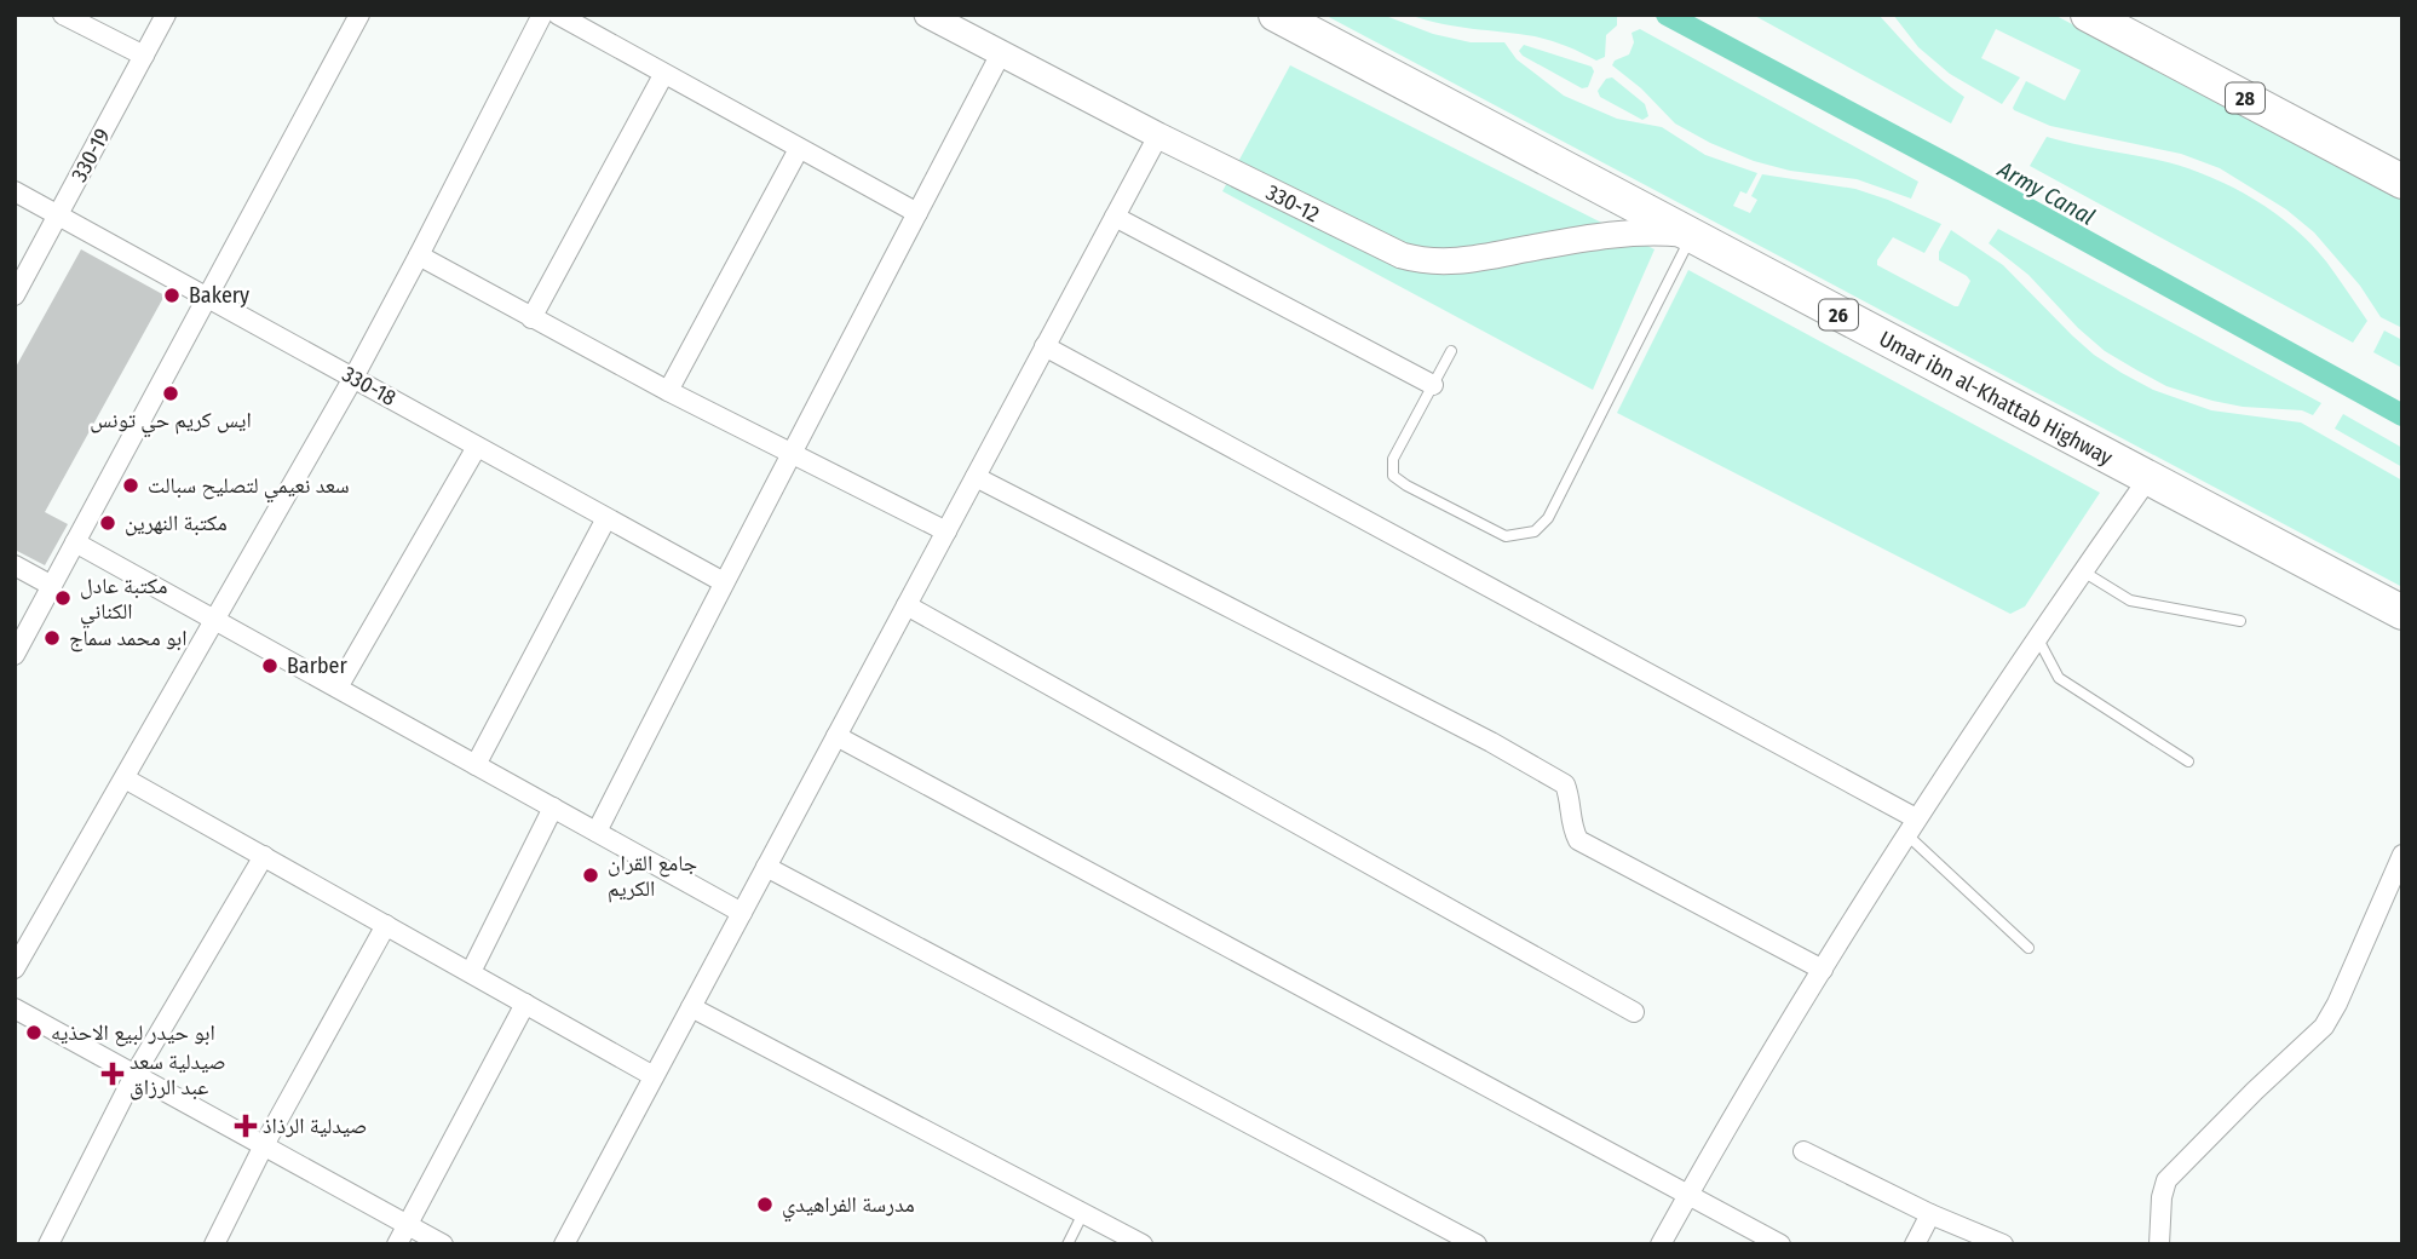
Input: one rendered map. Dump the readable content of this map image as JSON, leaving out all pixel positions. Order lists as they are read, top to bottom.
{
  "streets": {
    "highway": ["28", "26", "Umar ibn al-Khattab Highway"],
    "street": ["330-19", "330-12", "330-18"]
  },
  "crossings": [
    ["330-19", "330-18"],
    ["330-12", "Umar ibn al-Khattab Highway"]
  ],
  "water": ["Army Canal"],
  "places": {
    "other": [
      "Bakery",
      "ايس كريم حي تونس",
      "سعد نعيمي لتصليح سبالت",
      "مكتبة النهرين",
      "مكتبة عادل الكناني",
      "ابو محمد سماج",
      "Barber",
      "جامع القران الكريم",
      "ابو حيدر لبيع الاحذيه",
      "مدرسة الفراهيدي"
    ],
    "health": ["صيدلية سعد عبد الرزاق", "صيدلية الرذاذ"]
  }
}
